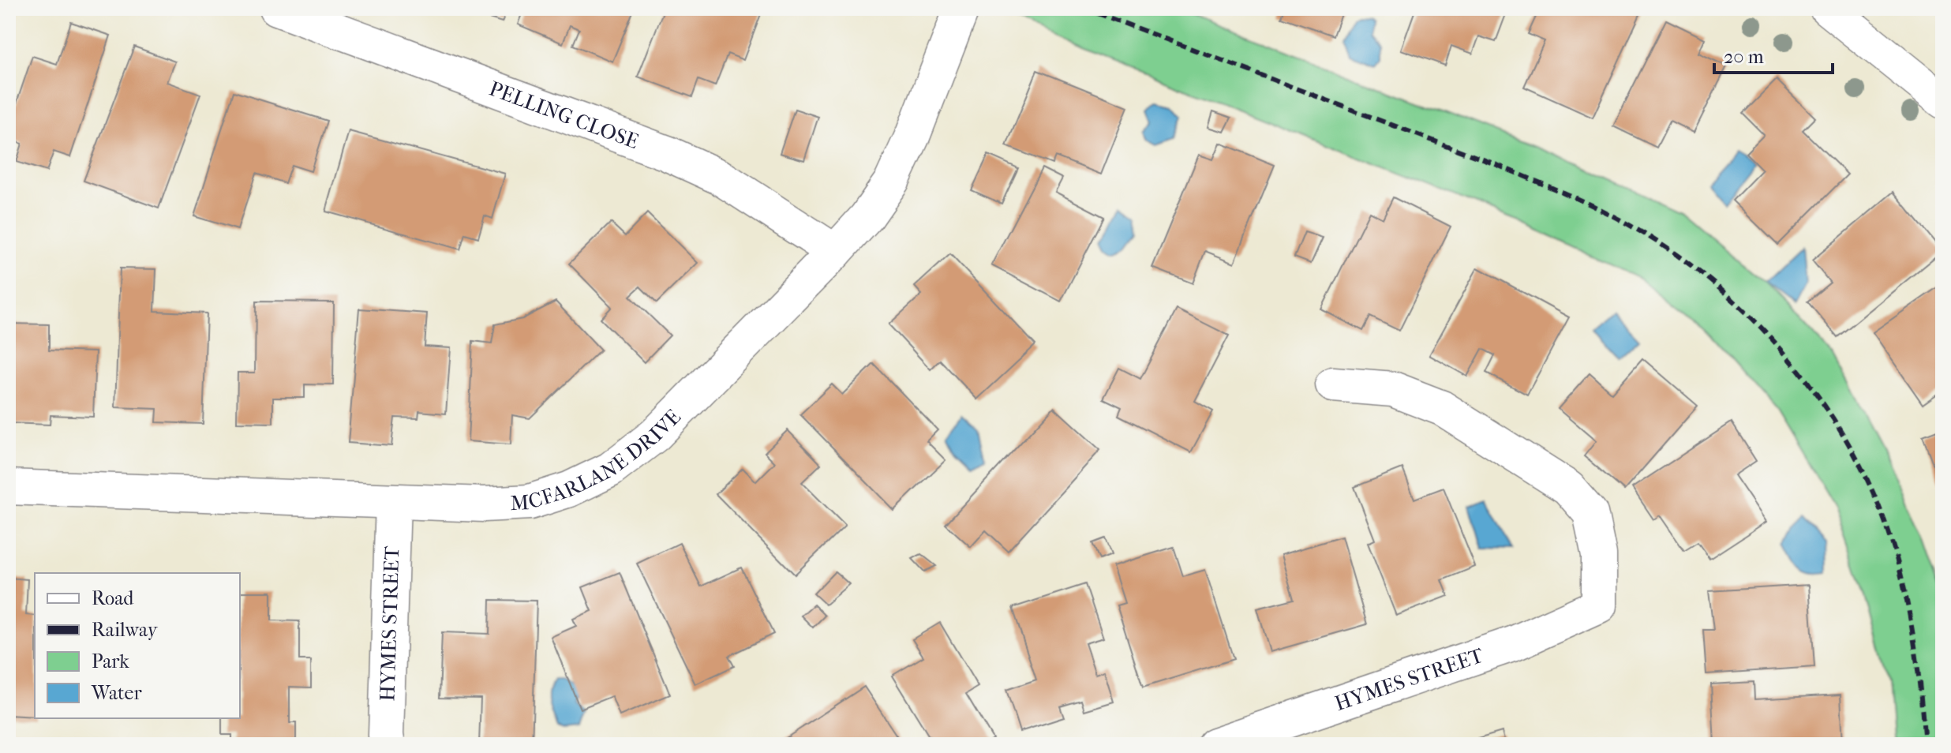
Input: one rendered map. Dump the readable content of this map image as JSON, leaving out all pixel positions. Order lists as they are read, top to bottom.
{
  "streets": {
    "street": ["PELLING CLOSE", "MCFARLANE DRIVE", "HYMES STREET"]
  },
  "crossings": [
    ["PELLING CLOSE", "MCFARLANE DRIVE"],
    ["MCFARLANE DRIVE", "HYMES STREET"]
  ],
  "legend": [
    "Road",
    "Railway",
    "Park",
    "Water"
  ],
  "scale_bar": "20 m"
}
